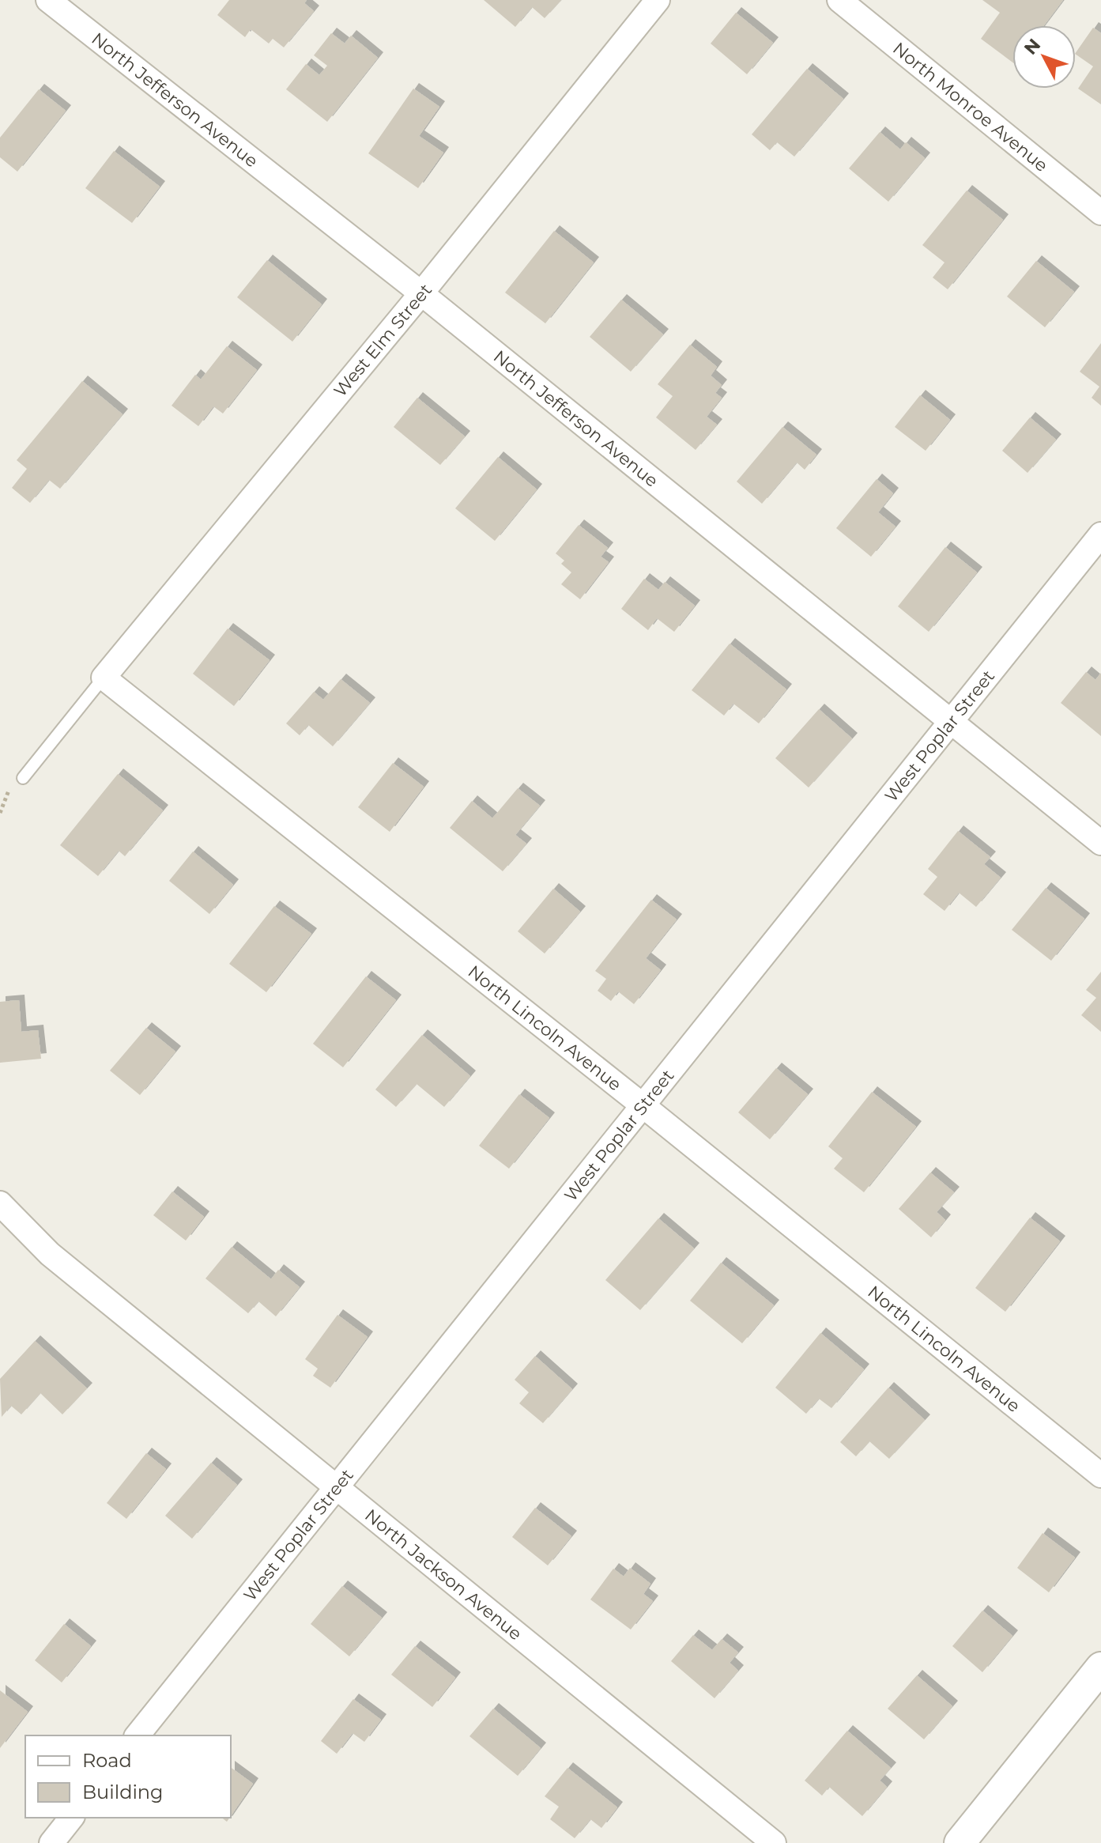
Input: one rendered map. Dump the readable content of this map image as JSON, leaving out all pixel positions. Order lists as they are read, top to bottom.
{
  "streets": {
    "street": [
      "North Jefferson Avenue",
      "North Monroe Avenue",
      "West Elm Street",
      "West Poplar Street",
      "North Lincoln Avenue",
      "North Jackson Avenue"
    ]
  },
  "crossings": [
    ["North Jefferson Avenue", "West Elm Street"],
    ["North Jefferson Avenue", "West Poplar Street"],
    ["West Elm Street", "North Lincoln Avenue"],
    ["West Poplar Street", "North Lincoln Avenue"],
    ["West Poplar Street", "North Jackson Avenue"]
  ],
  "legend": ["Road", "Building"],
  "north": "top left"
}
